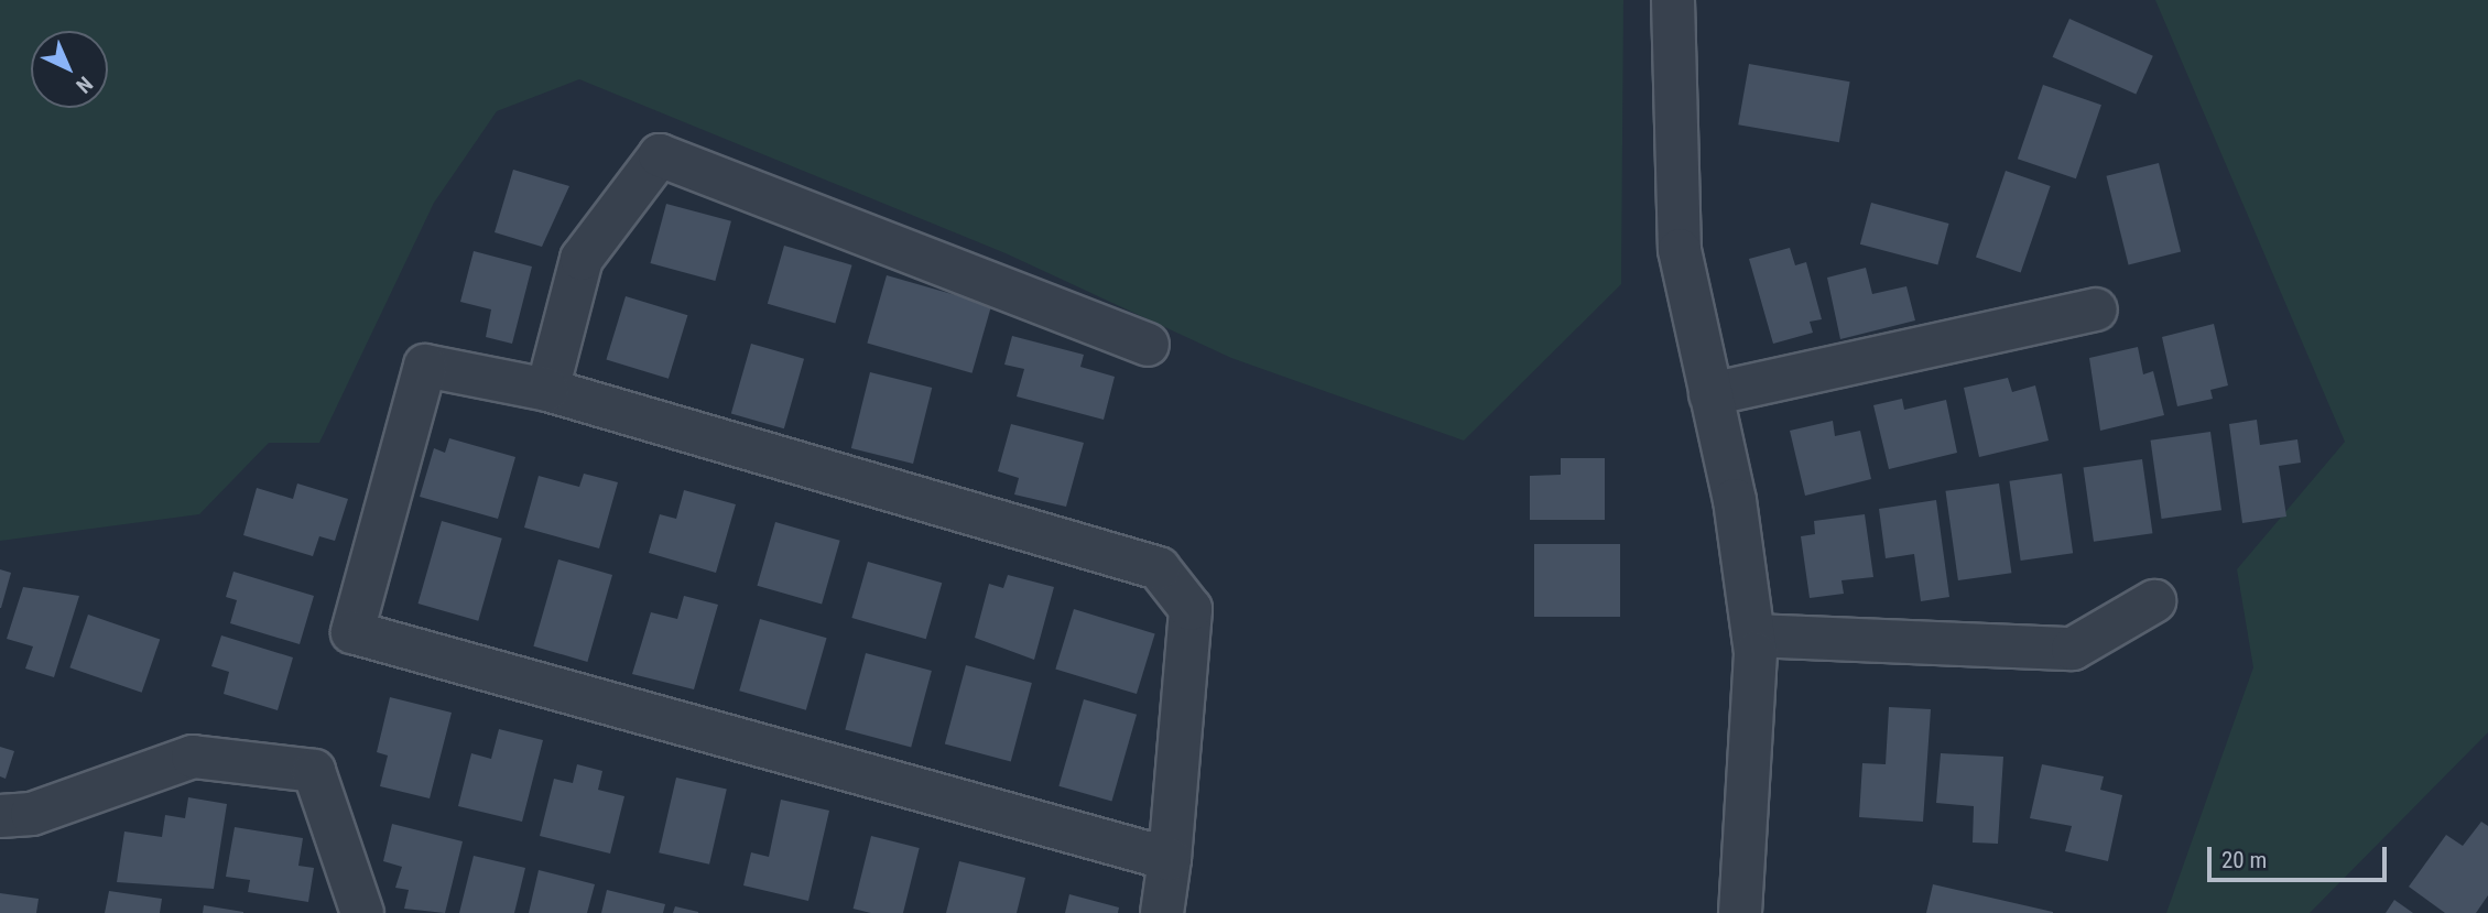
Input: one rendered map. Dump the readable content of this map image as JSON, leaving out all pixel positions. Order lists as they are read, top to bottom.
{
  "scale_bar": "20 m",
  "north": "bottom right"
}
